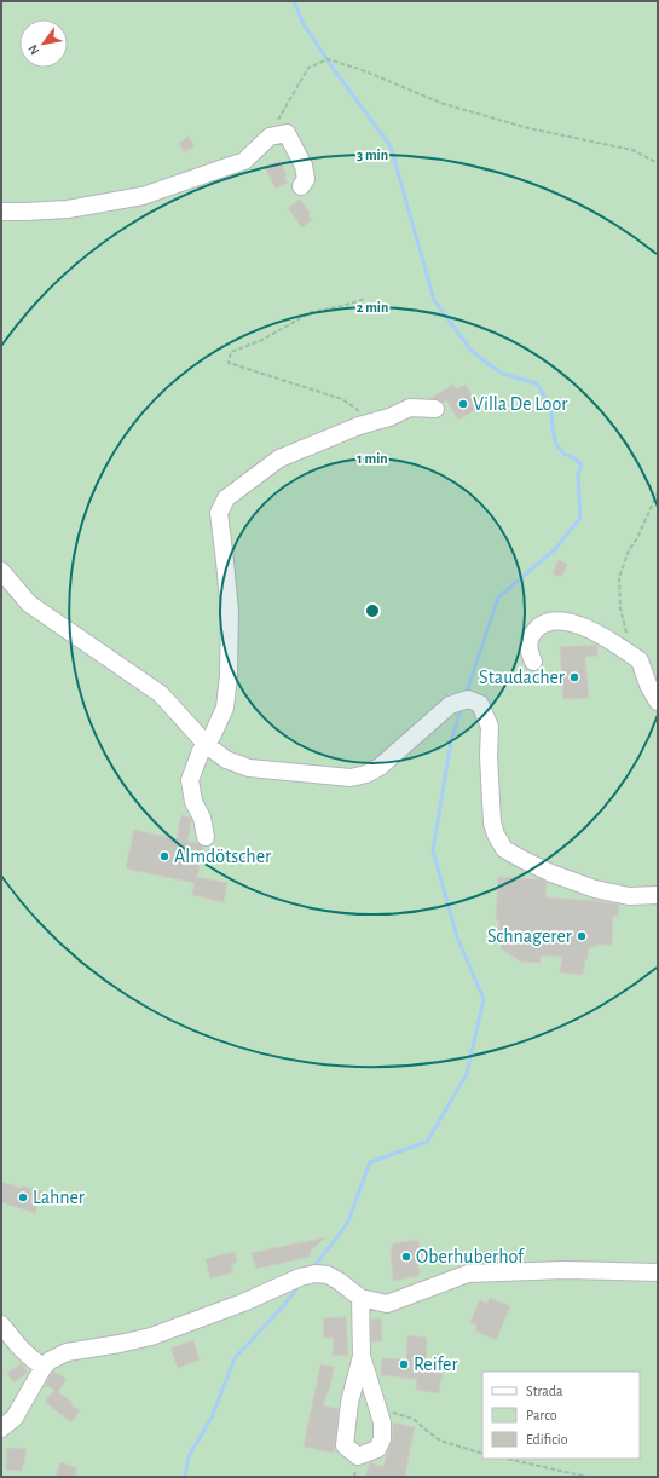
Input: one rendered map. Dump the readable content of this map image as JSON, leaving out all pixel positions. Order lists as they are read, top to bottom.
{
  "places": [
    "Villa De Loor",
    "Staudacher",
    "Almdötscher",
    "Schnagerer",
    "Lahner",
    "Oberhuberhof",
    "Reifer"
  ],
  "legend": ["Strada", "Parco", "Edificio"],
  "north": "bottom left",
  "rings": ["3 min", "2 min", "1 min"]
}
